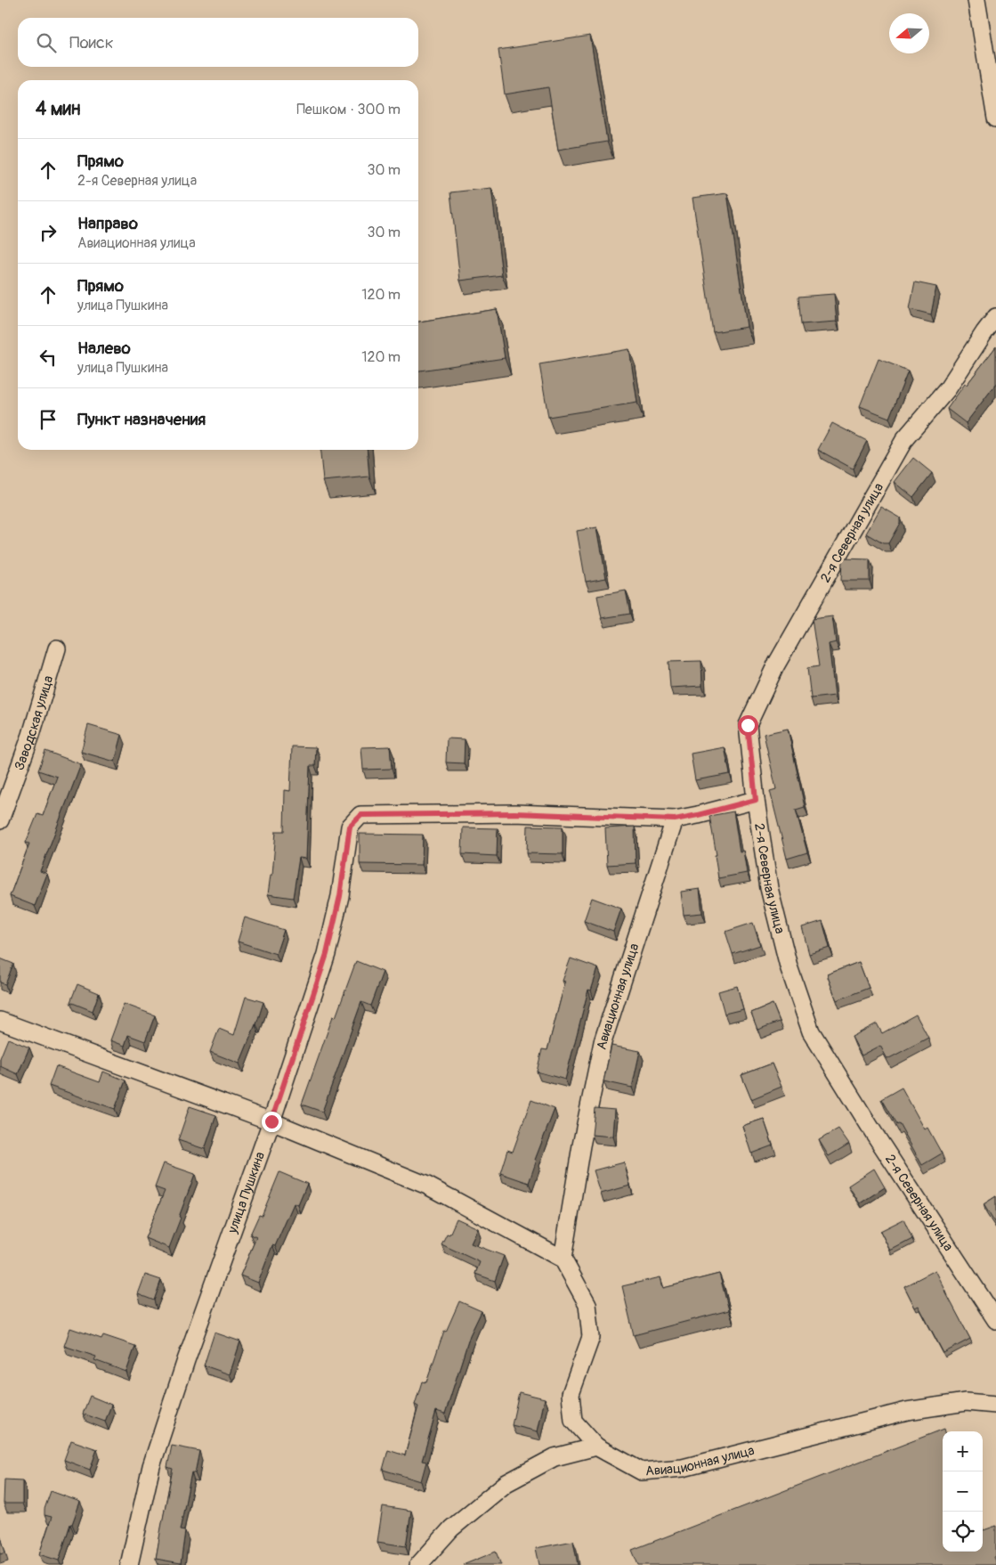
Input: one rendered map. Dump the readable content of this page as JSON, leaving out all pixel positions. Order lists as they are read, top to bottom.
{
  "streets": {
    "street": [
      "2-я Северная улица",
      "Заводская улица",
      "Авиационная улица",
      "улица Пушкина"
    ]
  },
  "crossings": [
    ["Авиационная улица", "улица Пушкина"]
  ],
  "north": "left",
  "page": {
    "search": "Поиск",
    "heading": ["4 мин", "Пешком · 300 m"],
    "list": [
      ["Прямо", "2-я Северная улица", "30 m"],
      ["Направо", "Авиационная улица", "30 m"],
      ["Прямо", "улица Пушкина", "120 m"],
      ["Налево", "улица Пушкина", "120 m"],
      "Пункт назначения"
    ],
    "map_buttons": ["+", "−"]
  }
}
